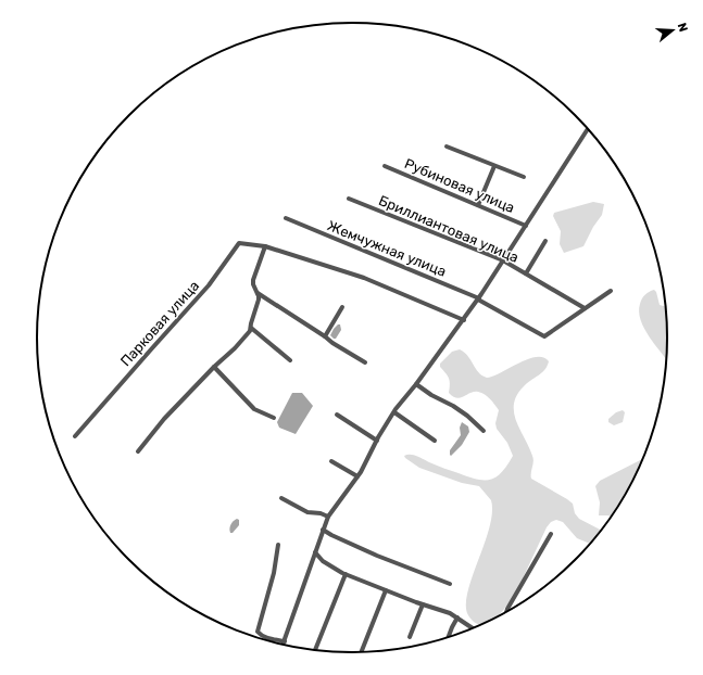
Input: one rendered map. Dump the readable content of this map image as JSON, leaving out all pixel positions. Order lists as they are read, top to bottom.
{
  "streets": {
    "street": [
      "Рубиновая улица",
      "Бриллиантовая улица",
      "Жемчужная улица",
      "Парковая улица"
    ]
  },
  "crossings": [
    ["Бриллиантовая улица", "Жемчужная улица"]
  ],
  "north": "right"
}
